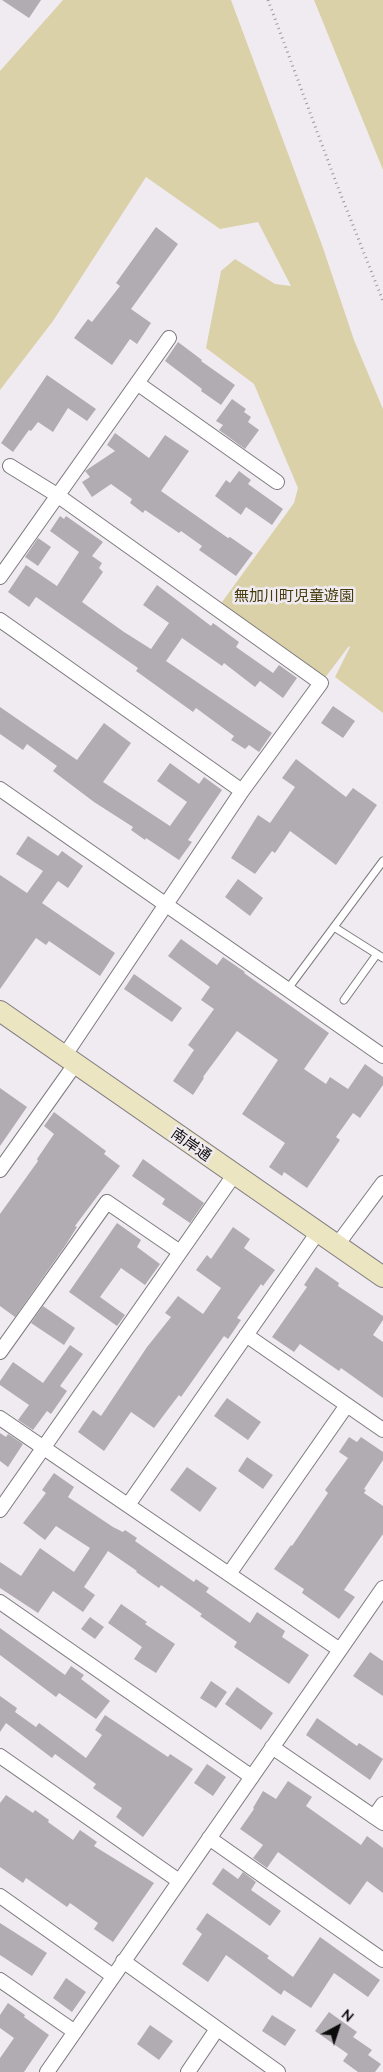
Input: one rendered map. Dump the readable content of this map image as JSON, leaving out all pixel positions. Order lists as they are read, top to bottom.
{
  "streets": {
    "main road": ["南岸通"]
  },
  "parks": ["無加川町児童遊園"],
  "north": "top right"
}
